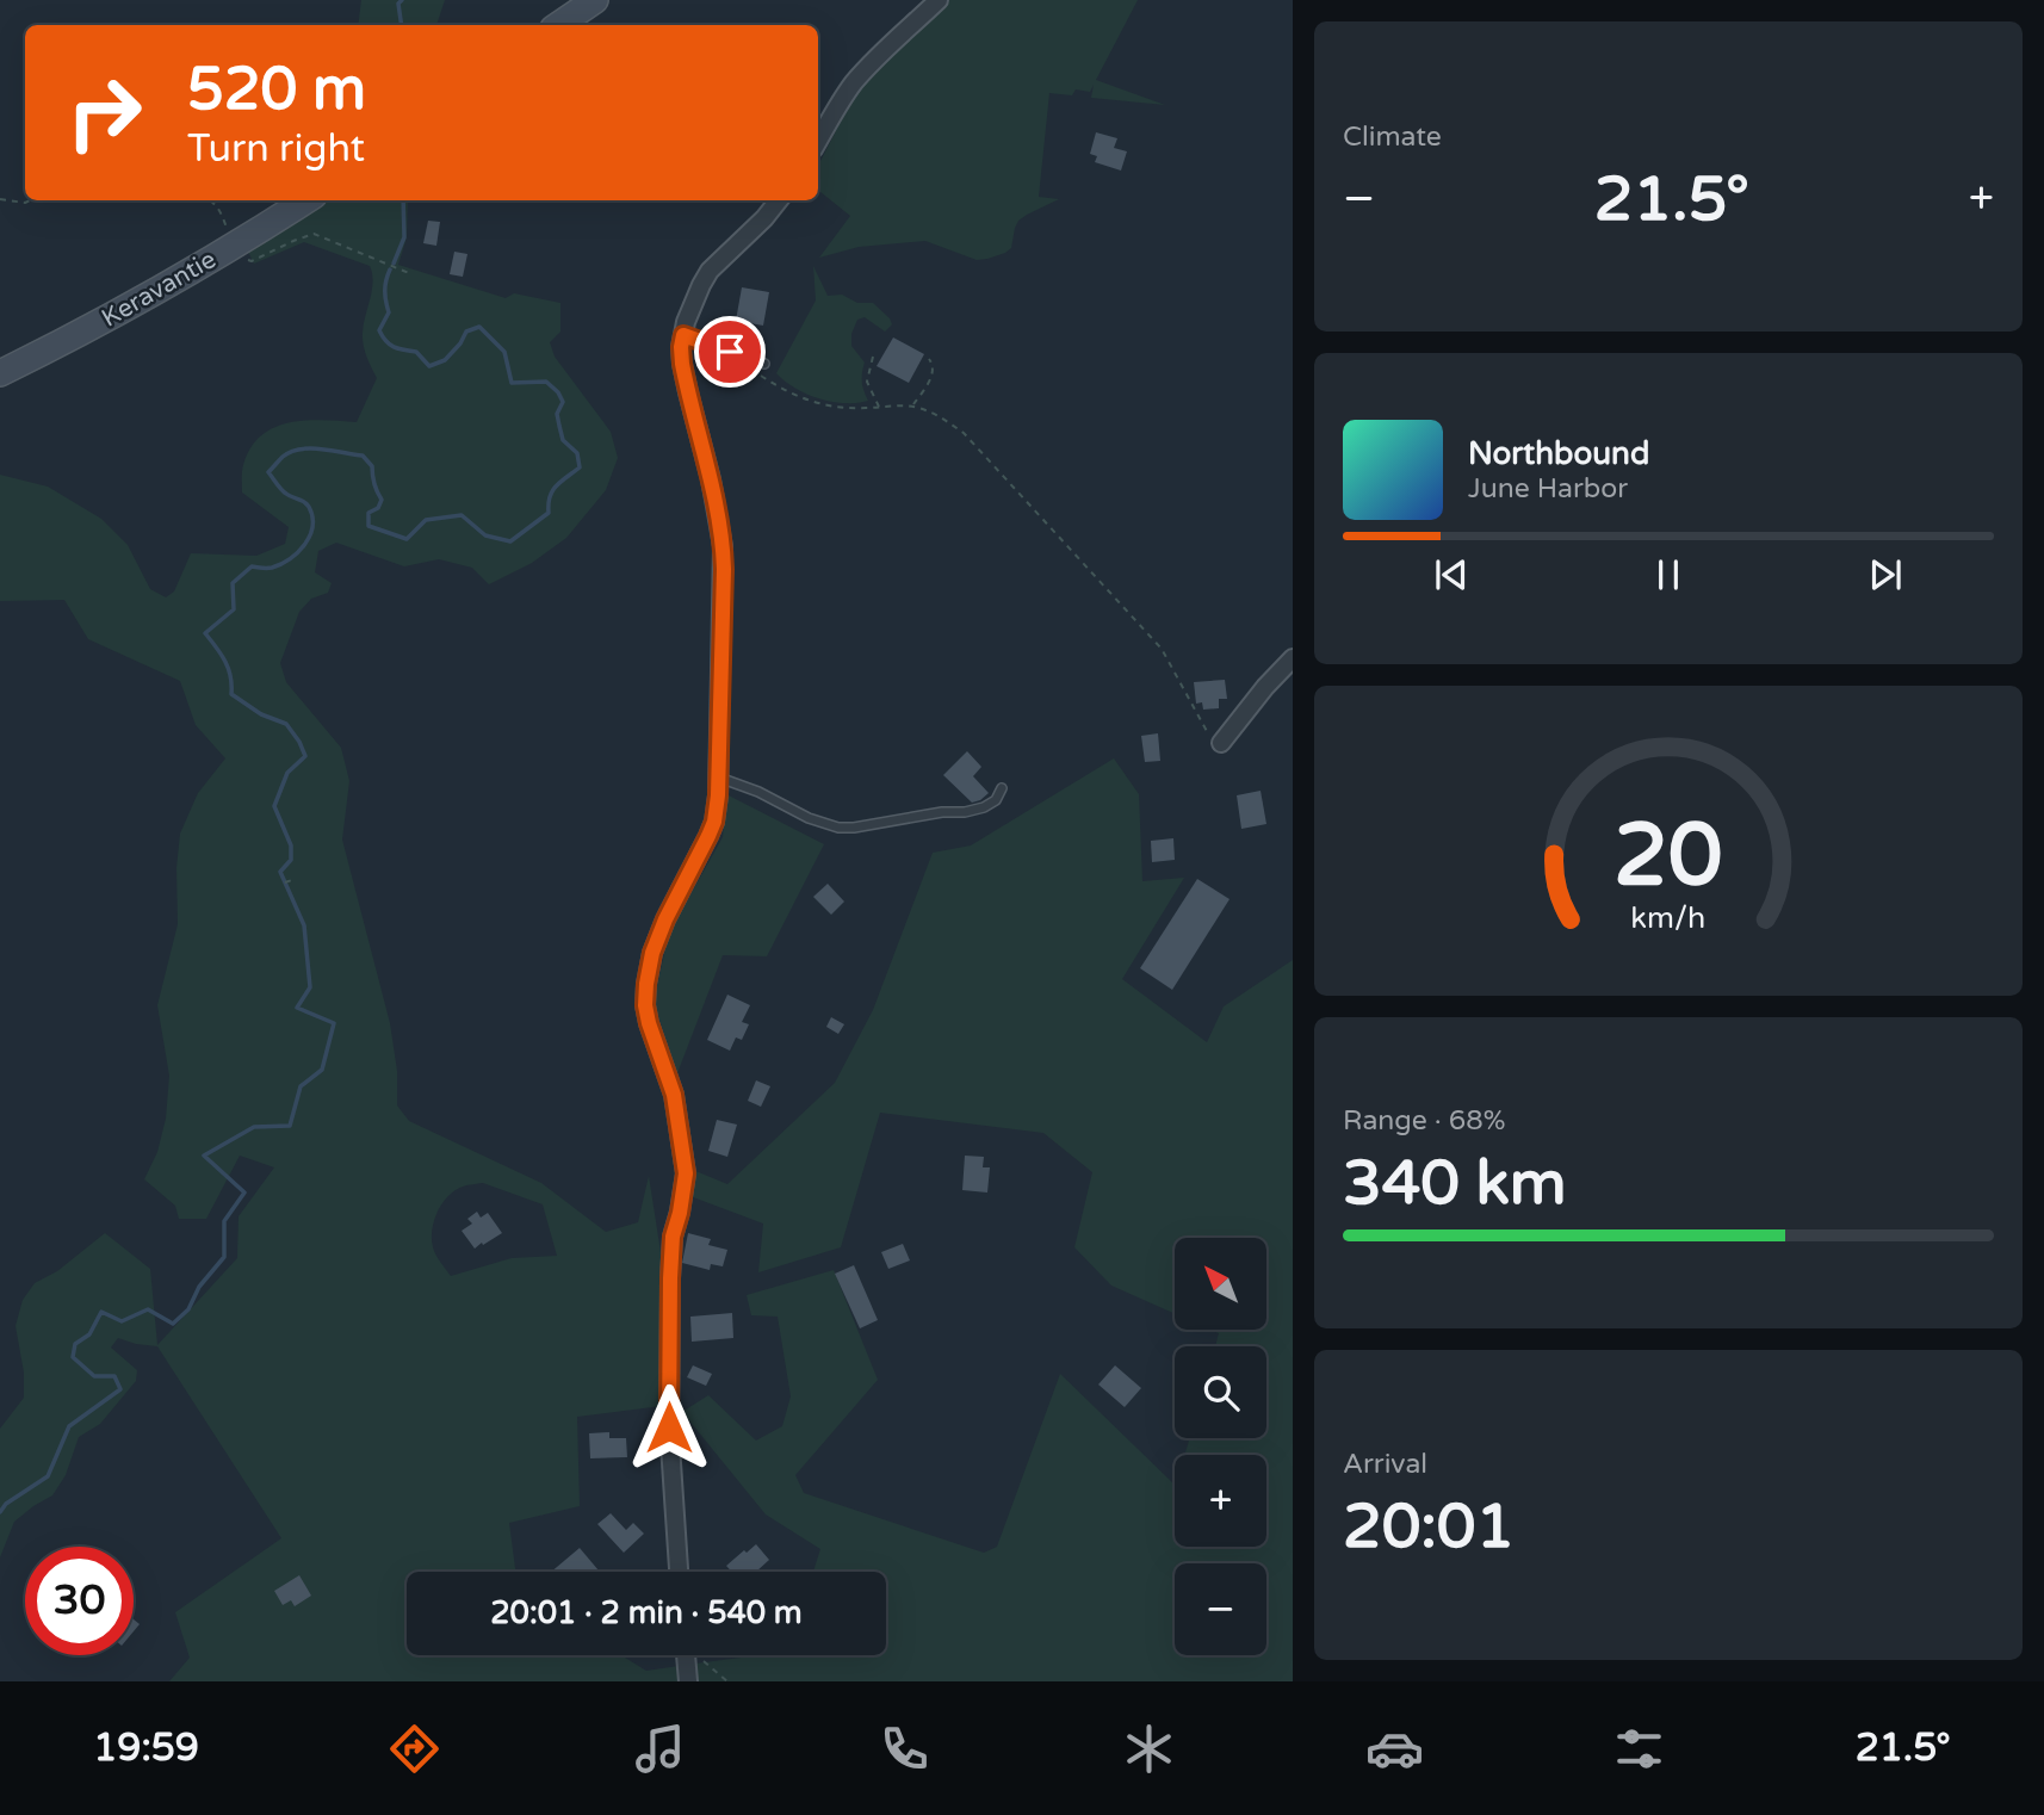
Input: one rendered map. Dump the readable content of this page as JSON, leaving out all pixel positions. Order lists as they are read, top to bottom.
{
  "streets": {
    "main road": ["Keravantie"]
  },
  "north": "top left",
  "page": {
    "tile": [
      "Climate",
      ["Range · 68%", "340 km"],
      ["Arrival", "20:01"]
    ],
    "turn": ["520 m", "Turn right"],
    "heat": ["−", "21.5°", "+"],
    "song": ["Northbound", "June Harbor"],
    "map_buttons": ["+", "−"],
    "limit": "30",
    "trip": "20:01 · 2 min · 540 m",
    "tabs": ["19:59", "21.5°"],
    "gauge": ["20", "km/h"]
  }
}
